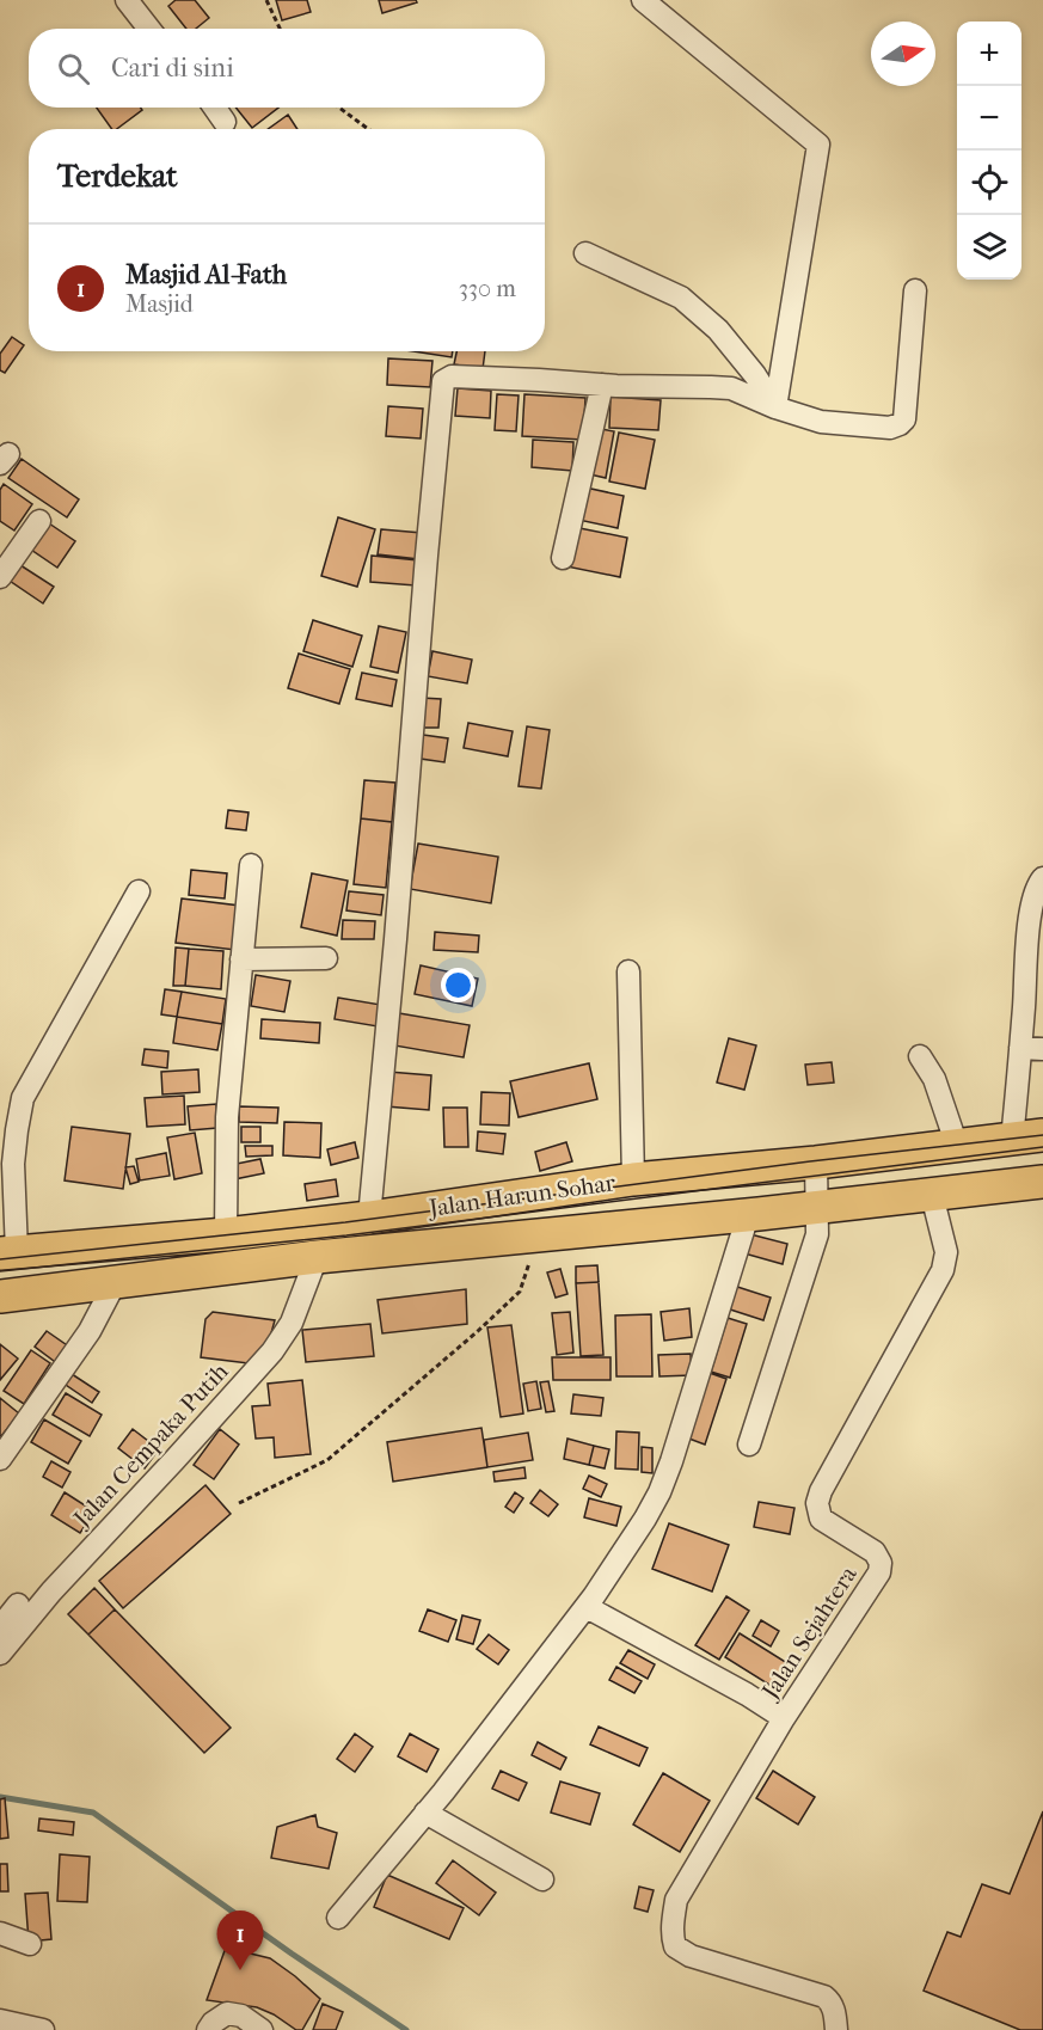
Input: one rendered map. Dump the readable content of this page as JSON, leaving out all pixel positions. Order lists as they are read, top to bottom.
{
  "streets": {
    "highway": ["Jalan Harun Sohar"],
    "street": ["Jalan Cempaka Putih", "Jalan Sejahtera"]
  },
  "crossings": [
    ["Jalan Harun Sohar", "Jalan Cempaka Putih"],
    ["Jalan Harun Sohar", "Jalan Sejahtera"]
  ],
  "north": "right",
  "page": {
    "map_buttons": ["+", "−"],
    "search": "Cari di sini",
    "heading": "Terdekat",
    "list": [
      {
        "mark": "1",
        "name": "Masjid Al-Fath",
        "note": "Masjid",
        "value": "330 m"
      }
    ],
    "pins": "1"
  }
}
